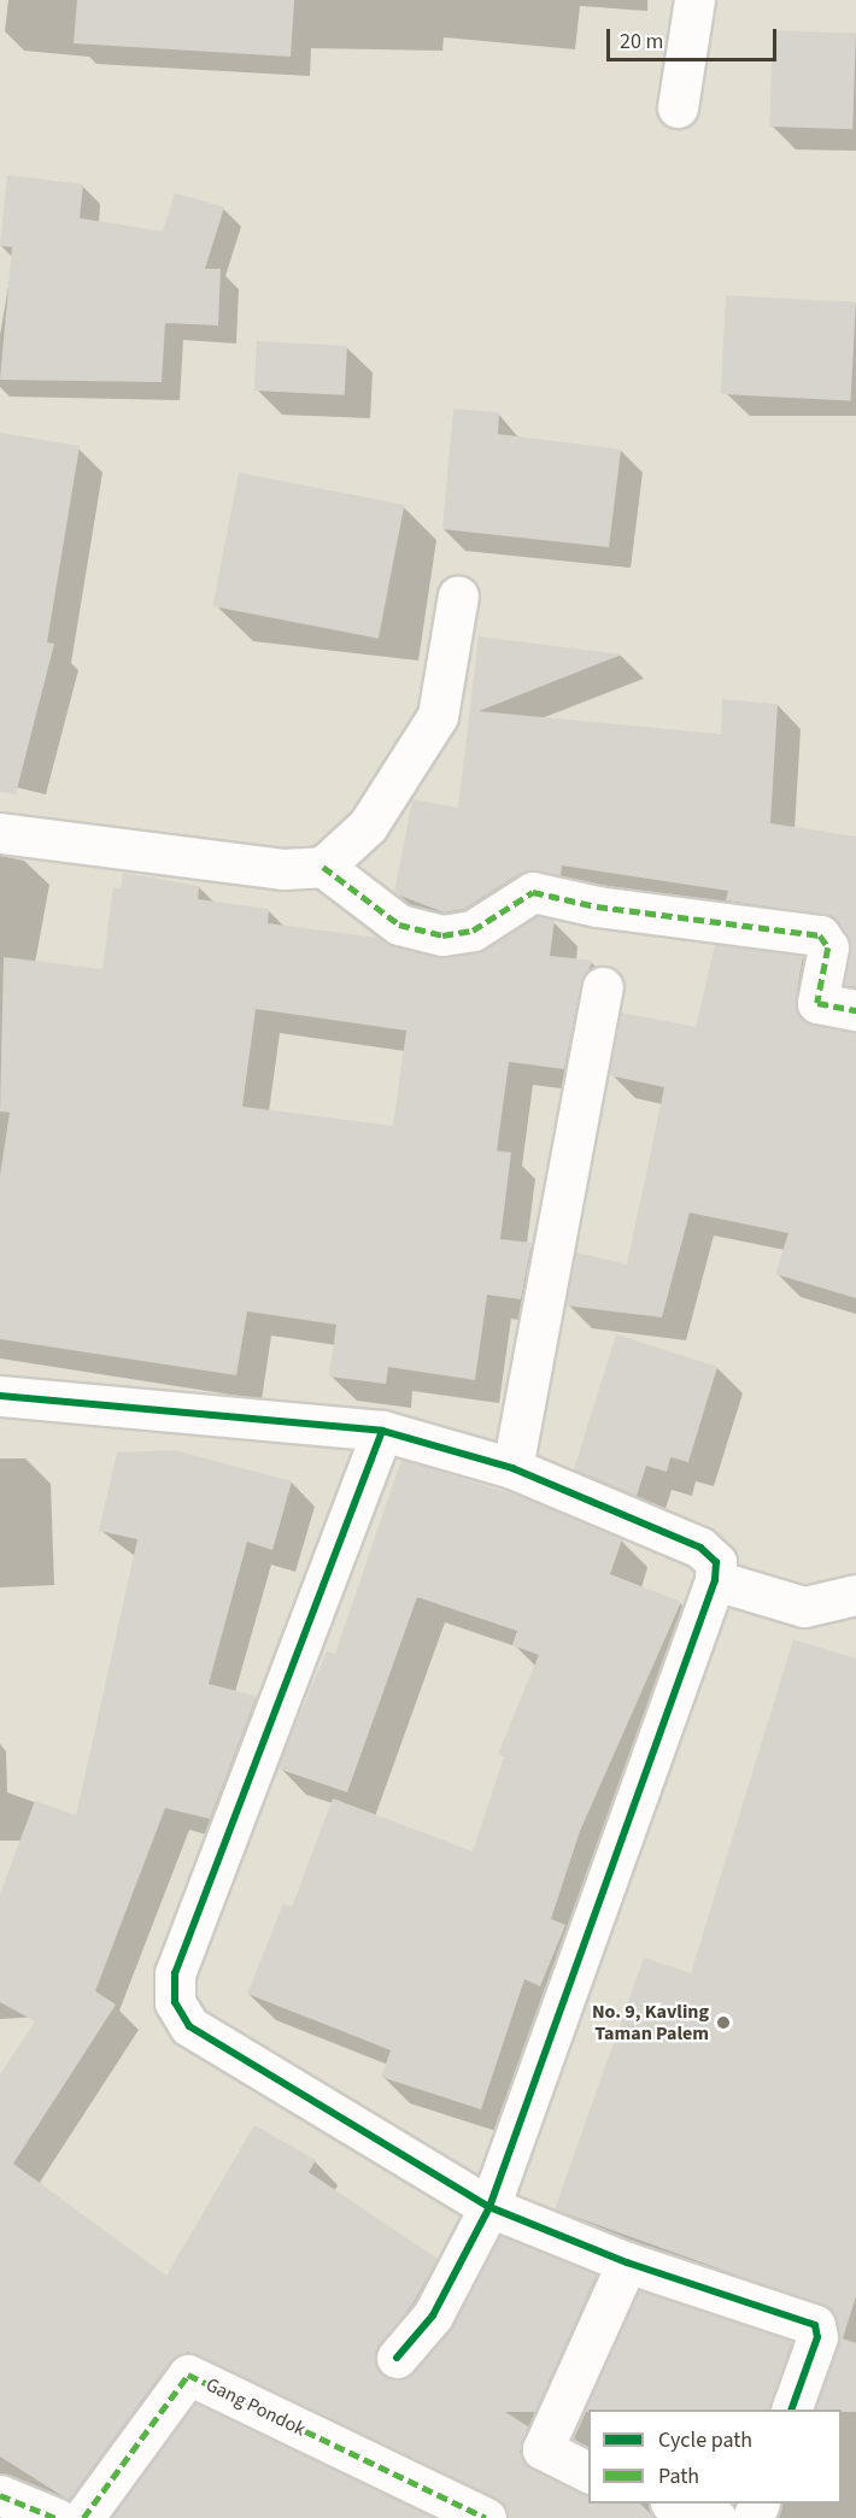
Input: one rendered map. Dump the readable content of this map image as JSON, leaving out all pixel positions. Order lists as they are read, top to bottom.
{
  "streets": {
    "street": ["Gang Pondok"]
  },
  "places": ["No. 9, Kavling Taman Palem"],
  "legend": ["Cycle path", "Path"],
  "scale_bar": "20 m"
}
